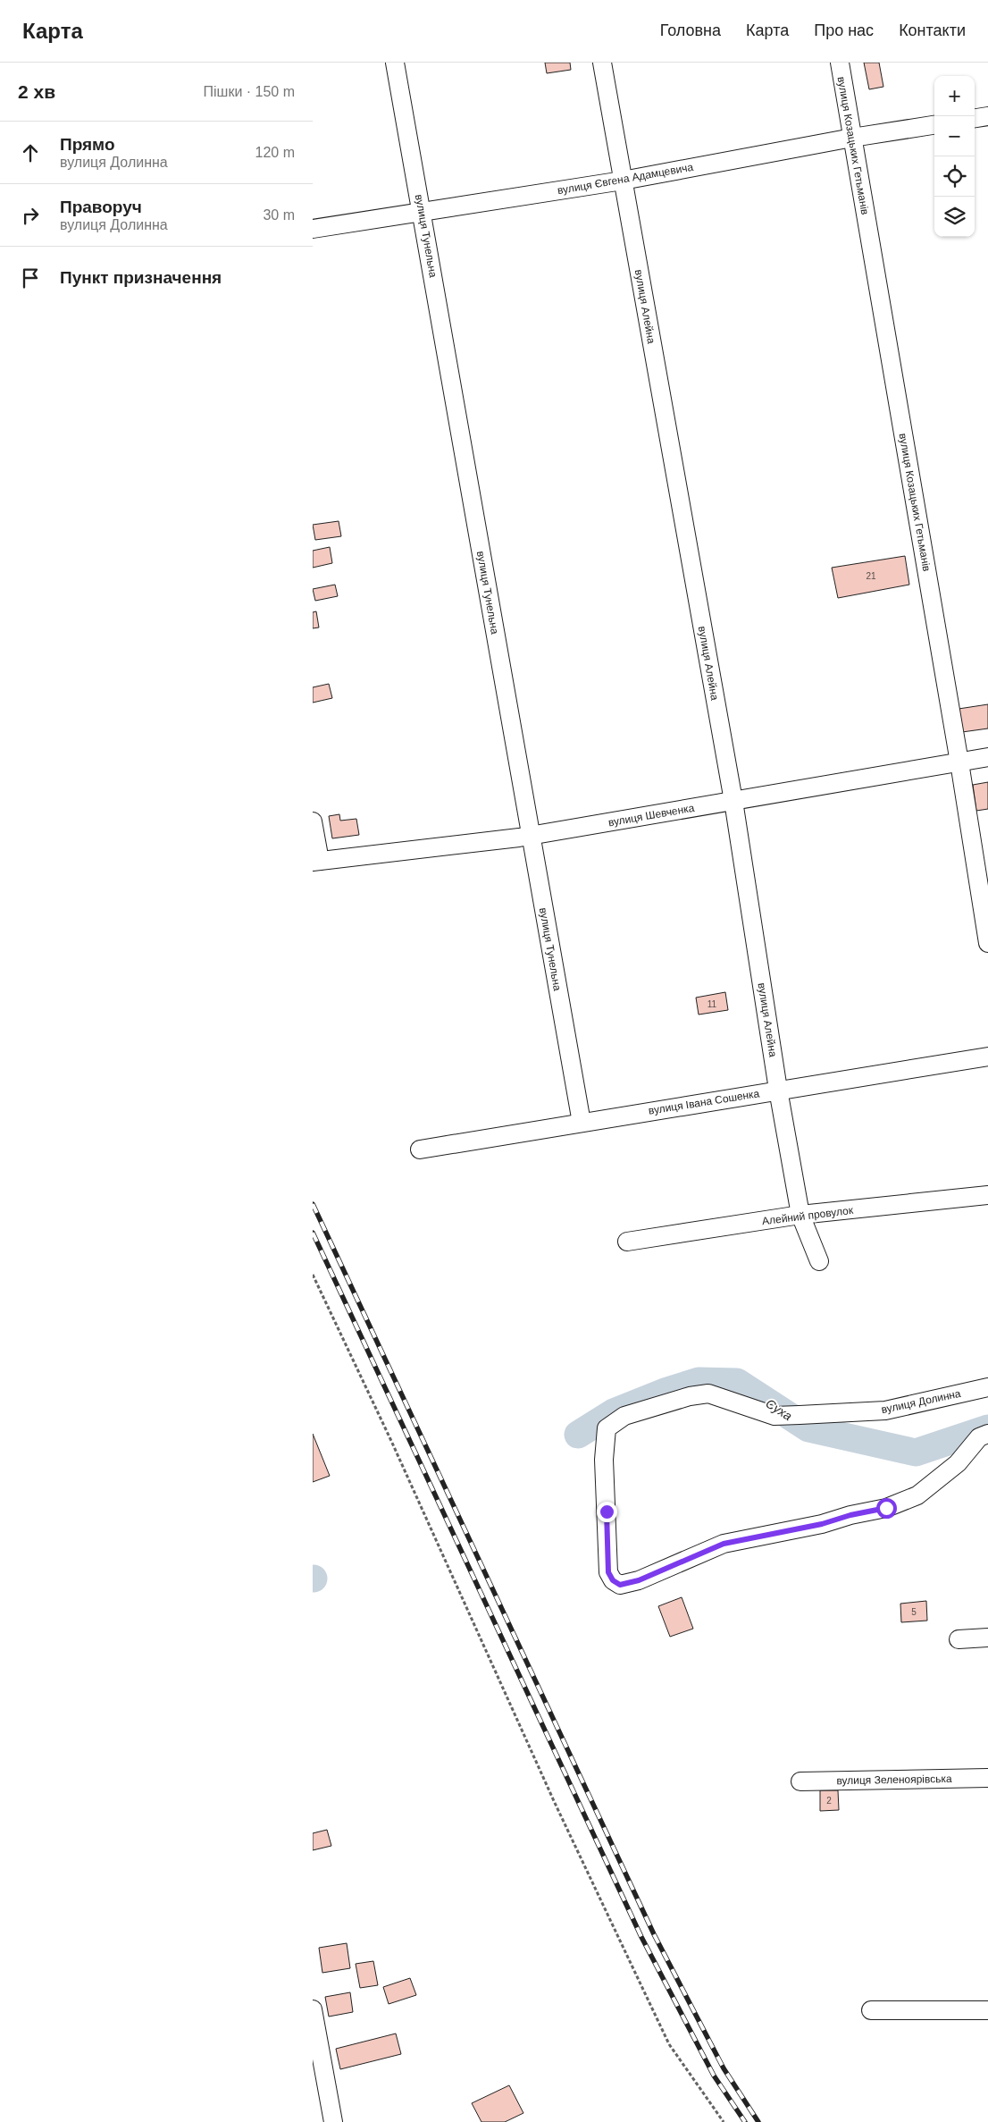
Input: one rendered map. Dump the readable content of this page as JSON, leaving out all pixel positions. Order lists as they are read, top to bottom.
{
  "streets": {
    "street": [
      "вулиця Козацьких Гетьманів",
      "вулиця Євгена Адамцевича",
      "вулиця Тунельна",
      "вулиця Алейна",
      "вулиця Шевченка",
      "вулиця Івана Сошенка",
      "Алейний провулок",
      "вулиця Долинна",
      "вулиця Зеленоярівська"
    ]
  },
  "crossings": [
    ["вулиця Козацьких Гетьманів", "вулиця Євгена Адамцевича"],
    ["вулиця Козацьких Гетьманів", "вулиця Шевченка"],
    ["вулиця Євгена Адамцевича", "вулиця Тунельна"],
    ["вулиця Євгена Адамцевича", "вулиця Алейна"],
    ["вулиця Тунельна", "вулиця Шевченка"],
    ["вулиця Тунельна", "вулиця Івана Сошенка"],
    ["вулиця Алейна", "вулиця Шевченка"],
    ["вулиця Алейна", "вулиця Івана Сошенка"],
    ["вулиця Алейна", "Алейний провулок"]
  ],
  "water": ["Суха"],
  "house_numbers": [
    "21",
    "11",
    "5",
    "2"
  ],
  "page": {
    "header": "Карта",
    "nav": [
      "Головна",
      "Карта",
      "Про нас",
      "Контакти"
    ],
    "heading": ["2 хв", "Пішки · 150 m"],
    "map_buttons": ["+", "−"],
    "list": [
      ["Прямо", "вулиця Долинна", "120 m"],
      ["Праворуч", "вулиця Долинна", "30 m"],
      "Пункт призначення"
    ]
  }
}
